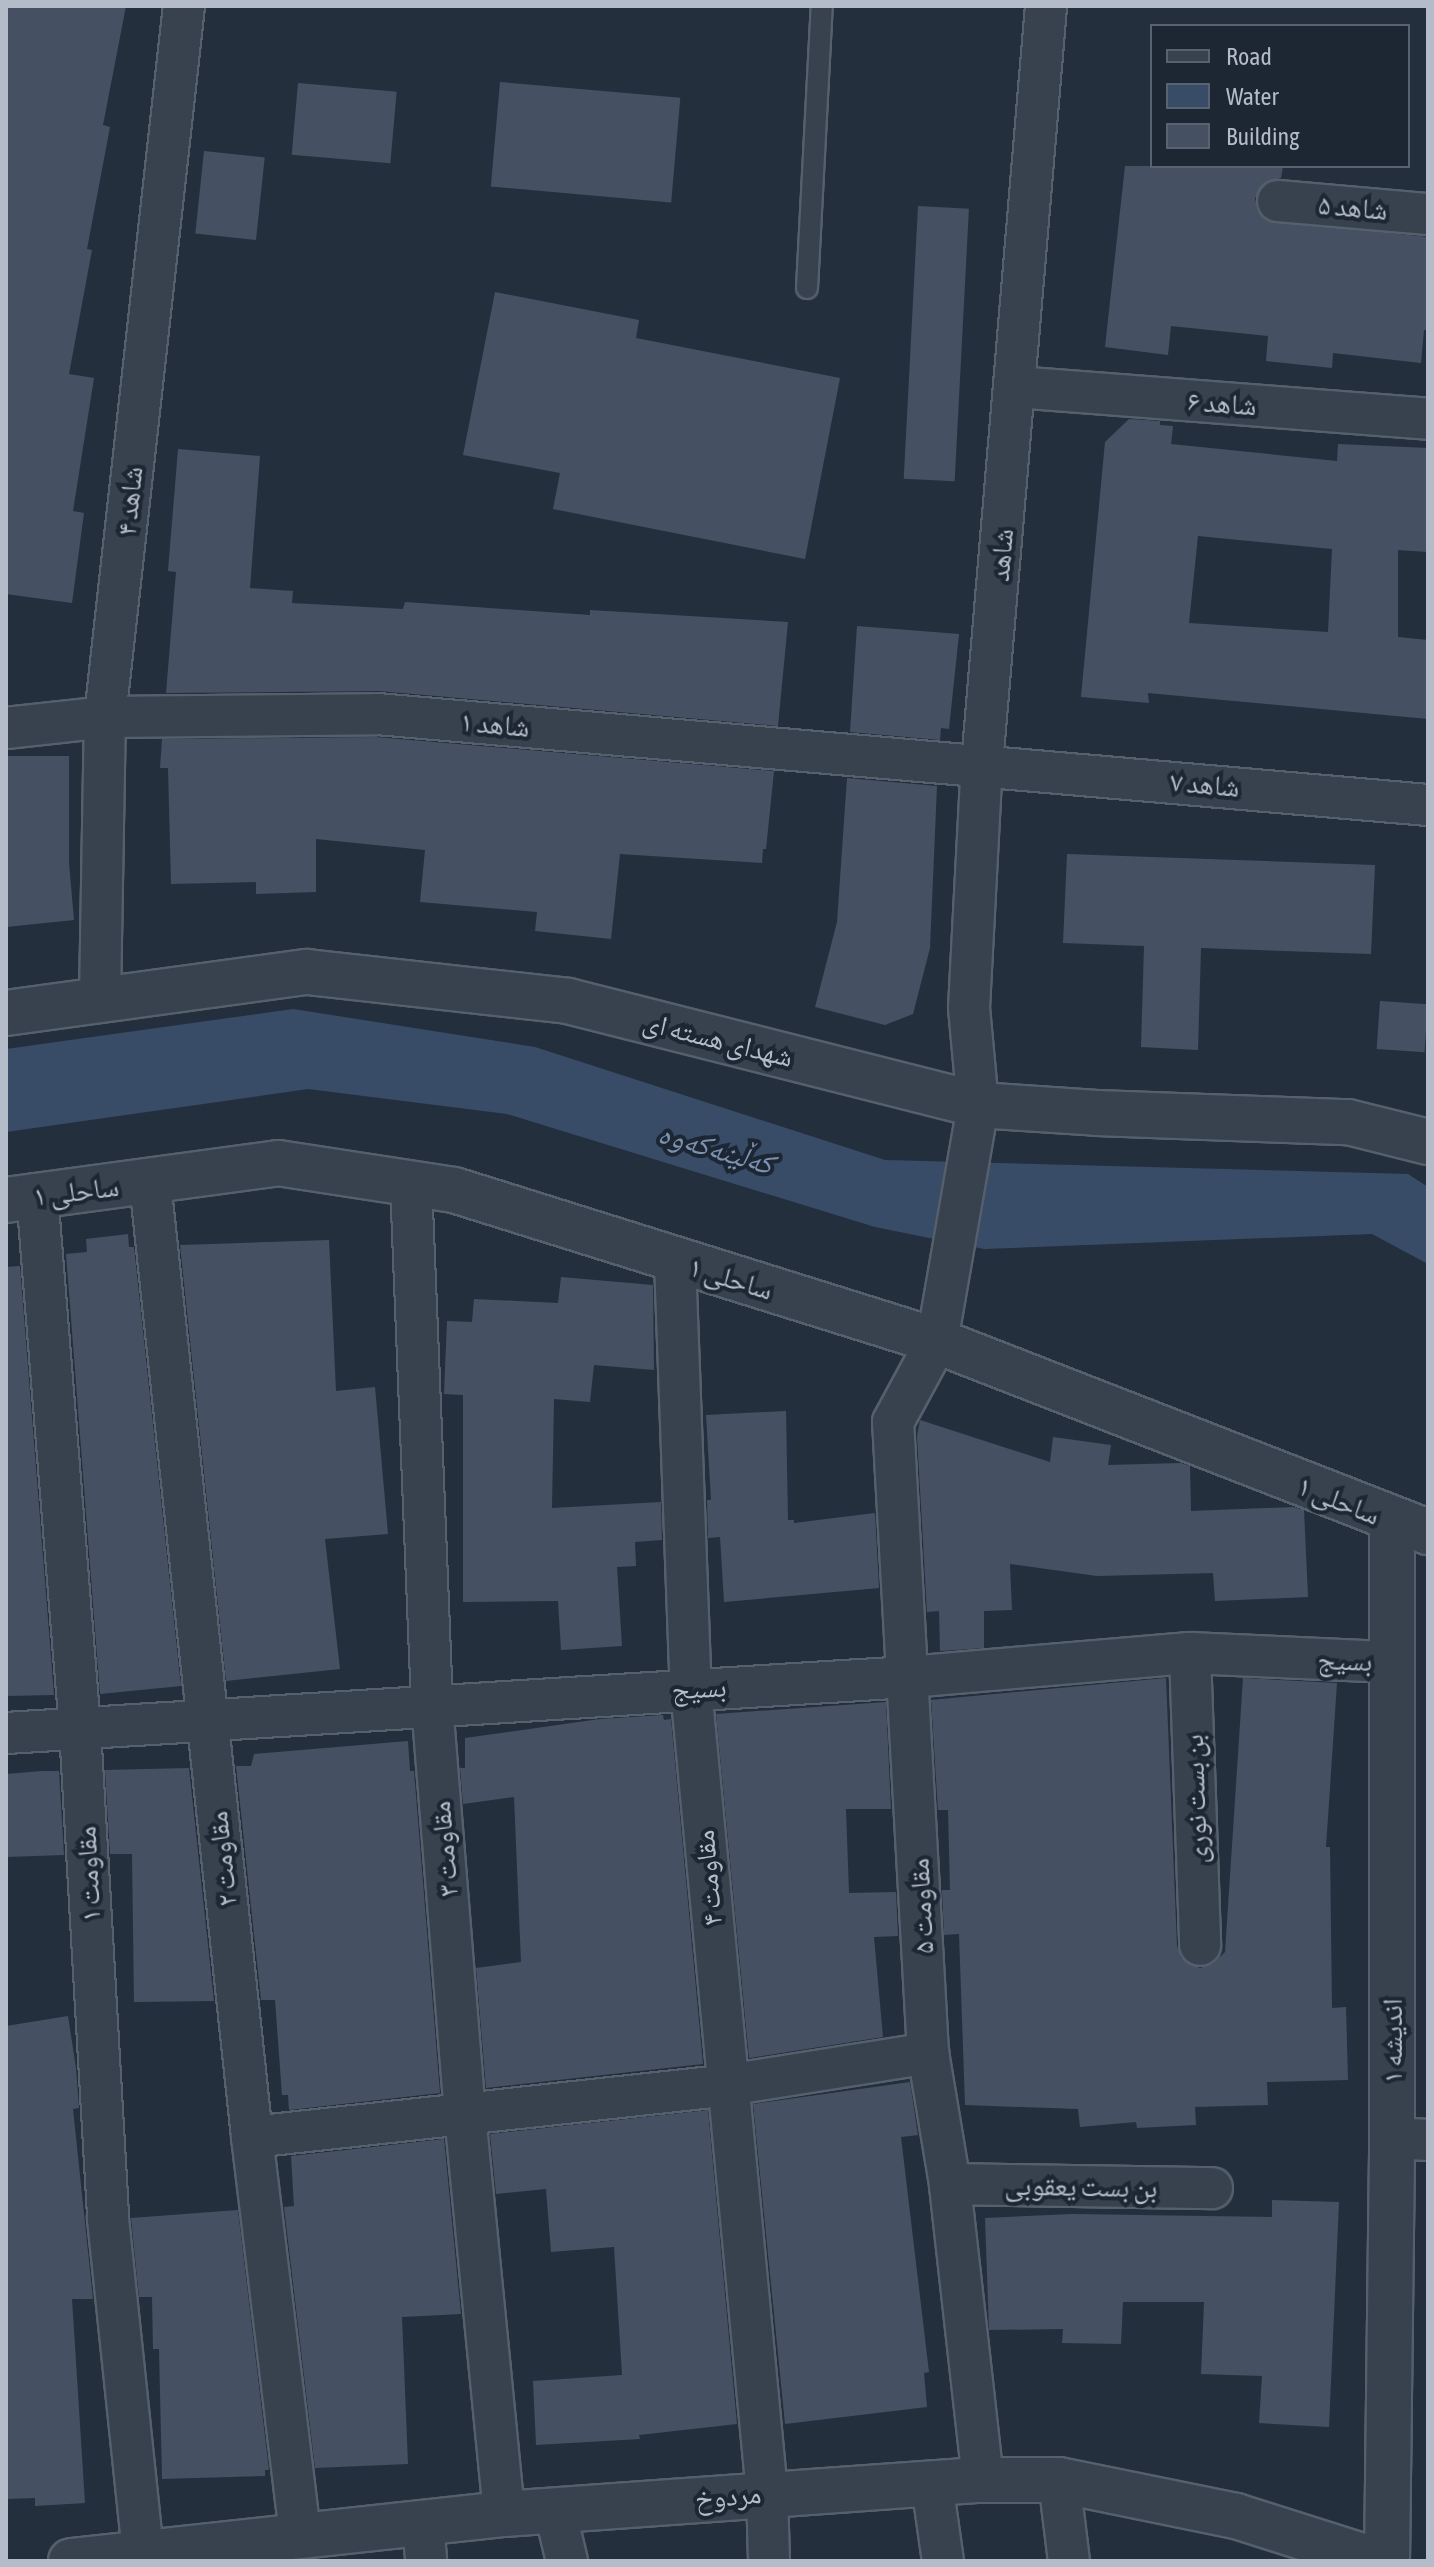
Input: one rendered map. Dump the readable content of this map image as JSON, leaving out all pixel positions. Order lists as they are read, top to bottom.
{
  "streets": {
    "street": [
      "شاهد ۵",
      "شاهد ۶",
      "شاهد ۴",
      "شاهد",
      "شاهد ۱",
      "شاهد ۷",
      "شهدای هسته ای",
      "ساحلی ۱",
      "بسیج",
      "بن بست نوری",
      "مقاومت ۳",
      "مقاومت ۲",
      "مقاومت ۱",
      "مقاومت ۴",
      "مقاومت ۵",
      "اندیشه ۱",
      "بن بست یعقوبی",
      "مردوخ"
    ]
  },
  "crossings": [
    ["شاهد ۶", "شاهد"],
    ["شاهد ۴", "شاهد ۱"],
    ["شاهد ۴", "شهدای هسته ای"],
    ["شاهد", "شاهد ۱"],
    ["شاهد", "شاهد ۷"],
    ["شاهد", "شهدای هسته ای"],
    ["شاهد", "ساحلی ۱"],
    ["شاهد", "مقاومت ۵"],
    ["شاهد ۱", "شاهد ۷"],
    ["ساحلی ۱", "مقاومت ۳"],
    ["ساحلی ۱", "مقاومت ۲"],
    ["ساحلی ۱", "مقاومت ۱"],
    ["ساحلی ۱", "مقاومت ۴"],
    ["ساحلی ۱", "مقاومت ۵"],
    ["ساحلی ۱", "اندیشه ۱"],
    ["بسیج", "بن بست نوری"],
    ["بسیج", "مقاومت ۳"],
    ["بسیج", "مقاومت ۲"],
    ["بسیج", "مقاومت ۱"],
    ["بسیج", "مقاومت ۴"],
    ["بسیج", "مقاومت ۵"],
    ["بسیج", "اندیشه ۱"],
    ["مقاومت ۳", "مردوخ"],
    ["مقاومت ۲", "مردوخ"],
    ["مقاومت ۱", "مردوخ"],
    ["مقاومت ۴", "مردوخ"],
    ["مقاومت ۵", "بن بست یعقوبی"],
    ["مقاومت ۵", "مردوخ"]
  ],
  "water": ["کەڵینەکەوە"],
  "legend": ["Road", "Water", "Building"]
}
